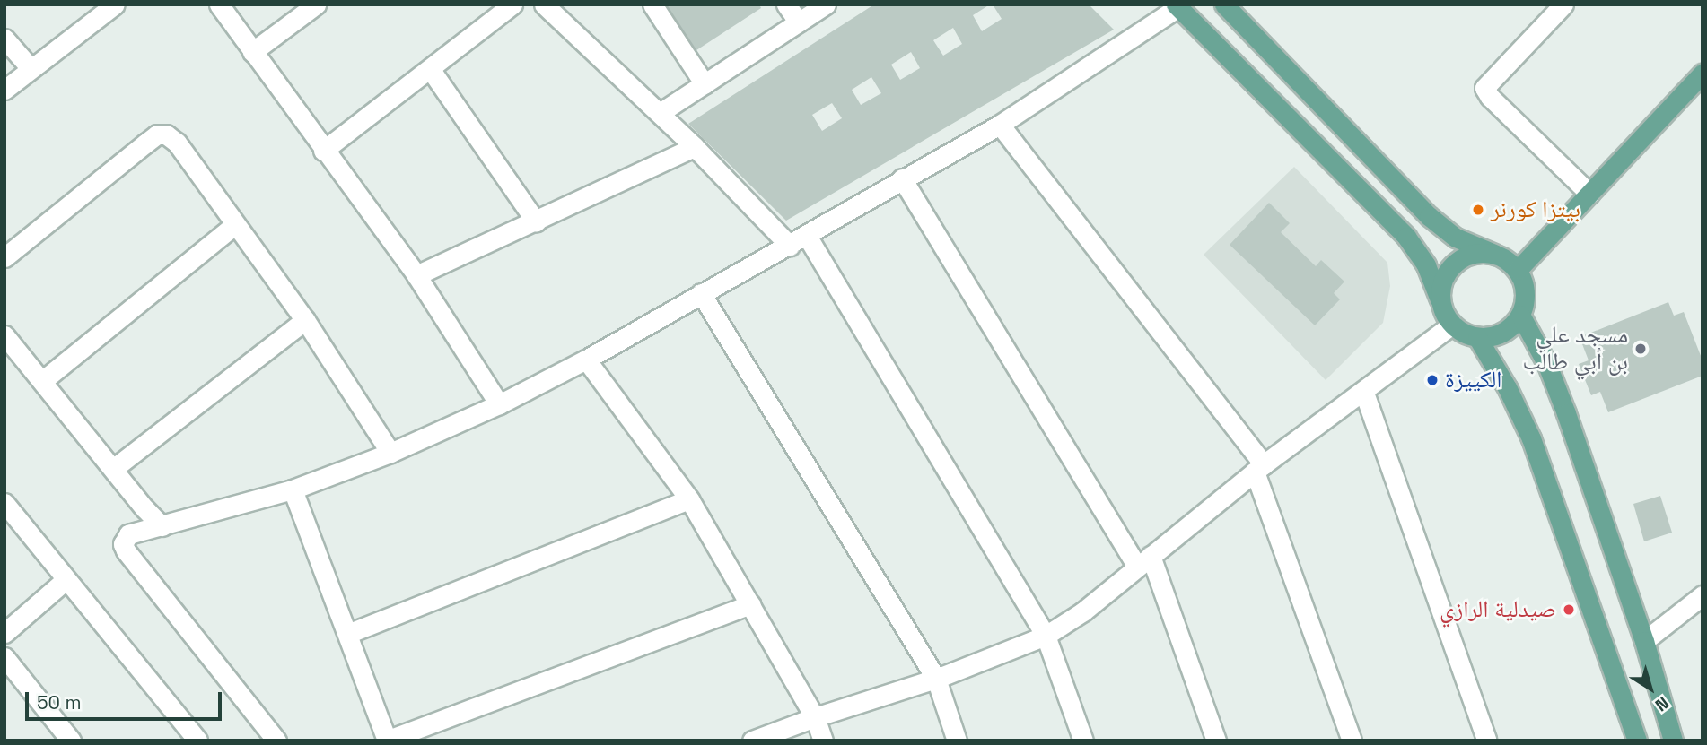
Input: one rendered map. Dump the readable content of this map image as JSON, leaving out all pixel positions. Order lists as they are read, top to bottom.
{
  "places": [
    "بيتزا كورنر",
    "مسجد علي بن أبي طالب",
    "الكييزة",
    "صيدلية الرازي"
  ],
  "scale_bar": "50 m",
  "north": "bottom right"
}
